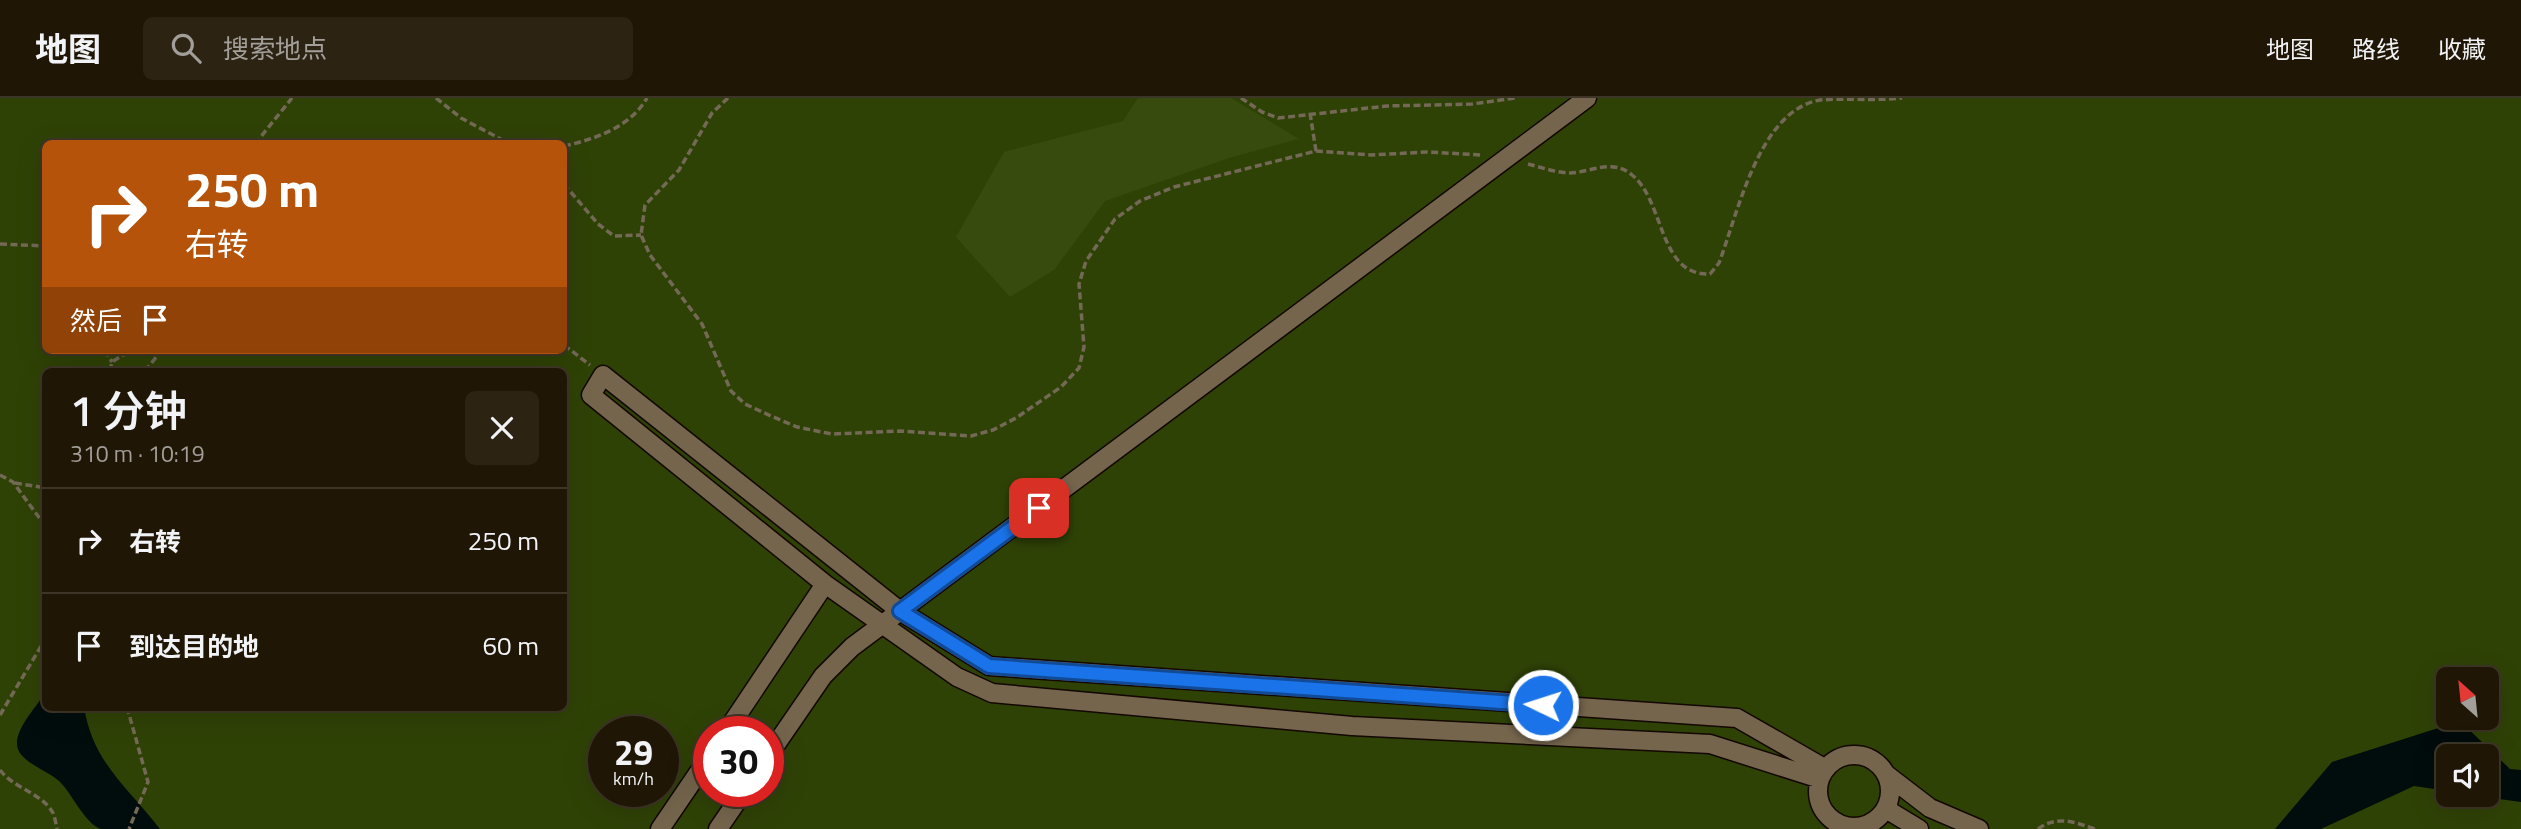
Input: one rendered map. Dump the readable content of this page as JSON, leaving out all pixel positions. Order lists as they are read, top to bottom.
{
  "north": "top left",
  "page": {
    "header": "地图",
    "search": "搜索地点",
    "nav": ["地图", "路线", "收藏"],
    "turn": ["250 m", "右转"],
    "then": "然后",
    "heading": ["1 分钟", "310 m · 10:19"],
    "list": [
      {
        "name": "右转",
        "value": "250 m"
      },
      {
        "name": "到达目的地",
        "value": "60 m"
      }
    ],
    "speed": "29 km/h",
    "limit": "30"
  }
}
